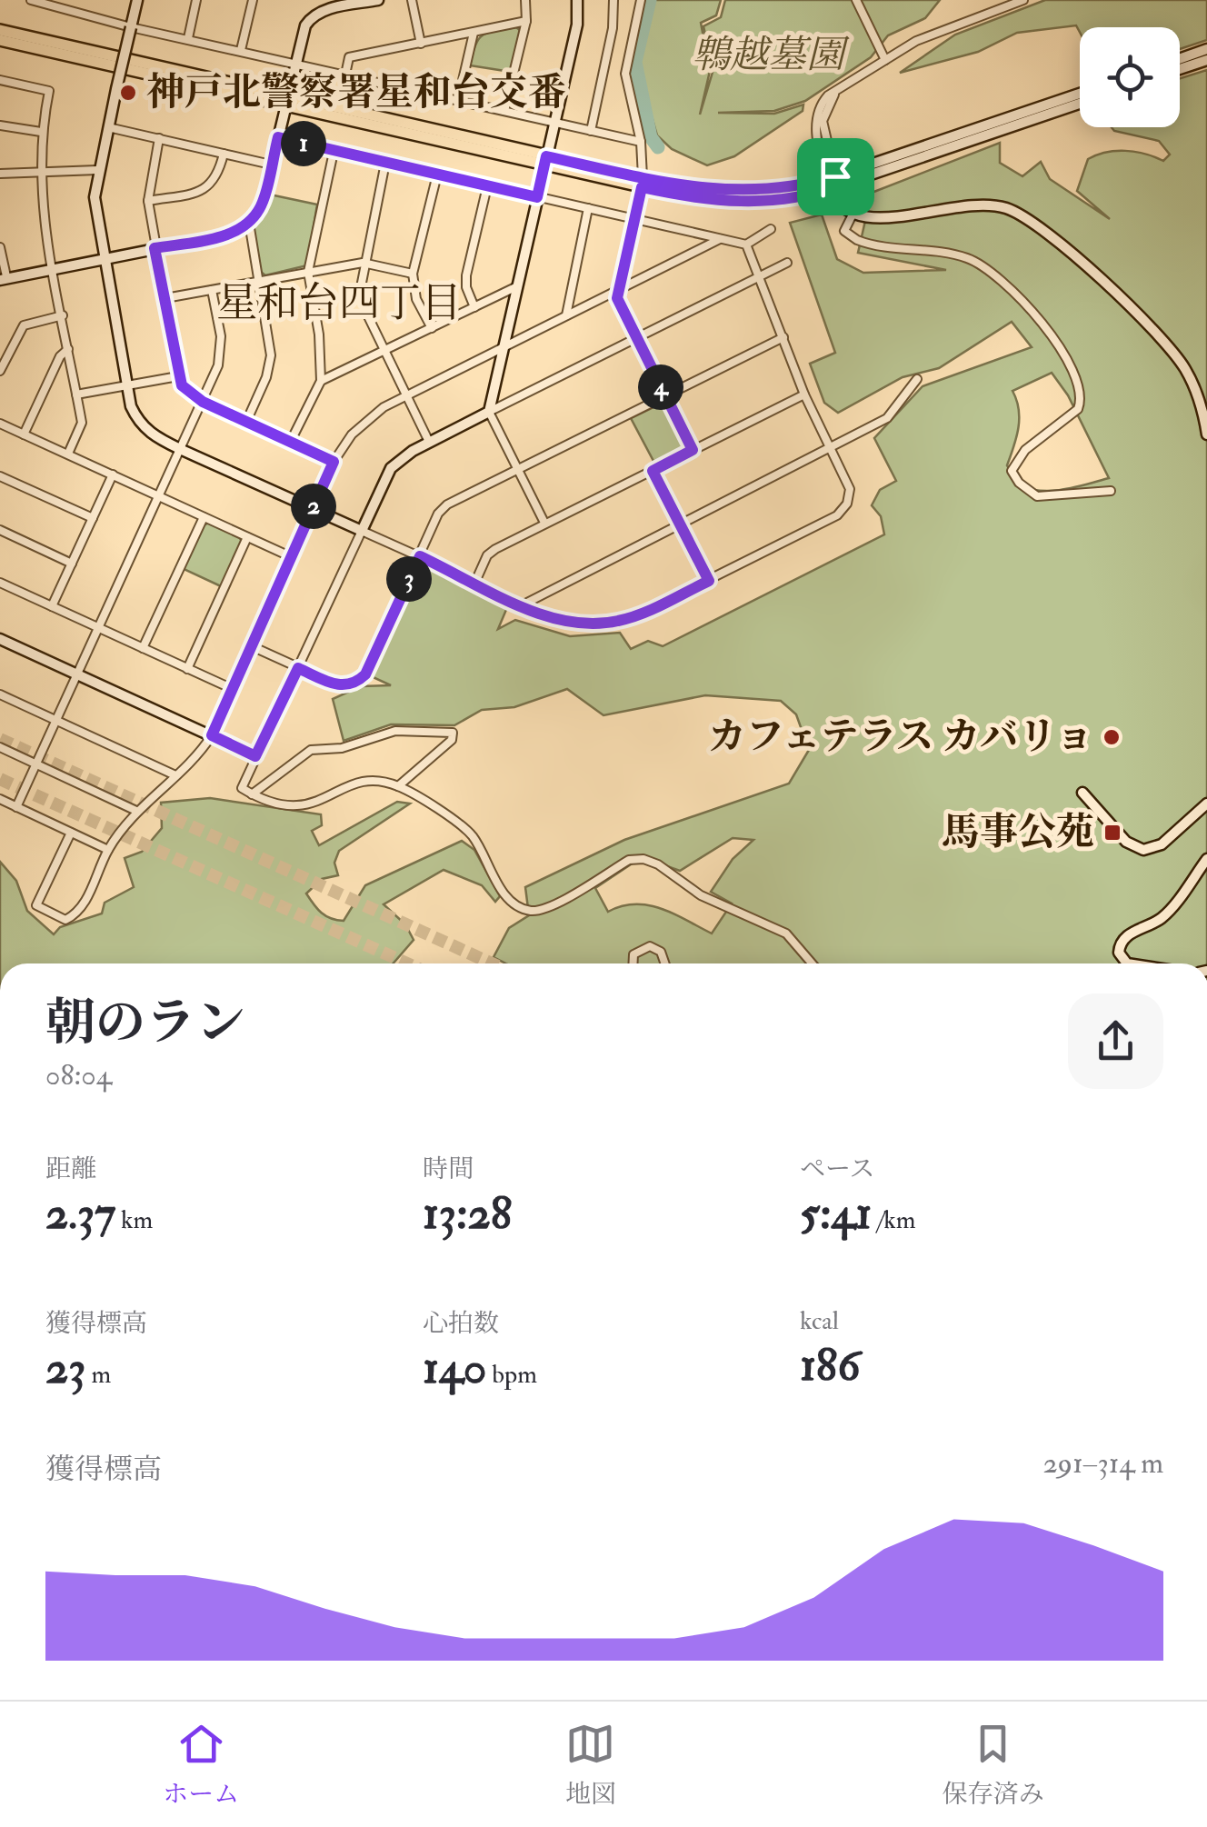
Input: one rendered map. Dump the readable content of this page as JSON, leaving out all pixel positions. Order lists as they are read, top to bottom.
{
  "districts": ["星和台四丁目"],
  "parks": ["鵯越墓園"],
  "places": {
    "other": ["神戸北警察署星和台交番", "カフェテラス カバリョ"],
    "transit": ["馬事公苑"]
  },
  "page": {
    "pins": [
      "1",
      "4",
      "2",
      "3"
    ],
    "heading": ["朝のラン", "08:04"],
    "stats": [
      ["距離", "2.37 km"],
      ["時間", "13:28"],
      ["ペース", "5:41 /km"],
      ["獲得標高", "23 m"],
      ["心拍数", "140 bpm"],
      ["kcal", "186"]
    ],
    "chart": ["獲得標高", "291–314 m"],
    "tabs": ["ホーム", "地図", "保存済み"]
  }
}
